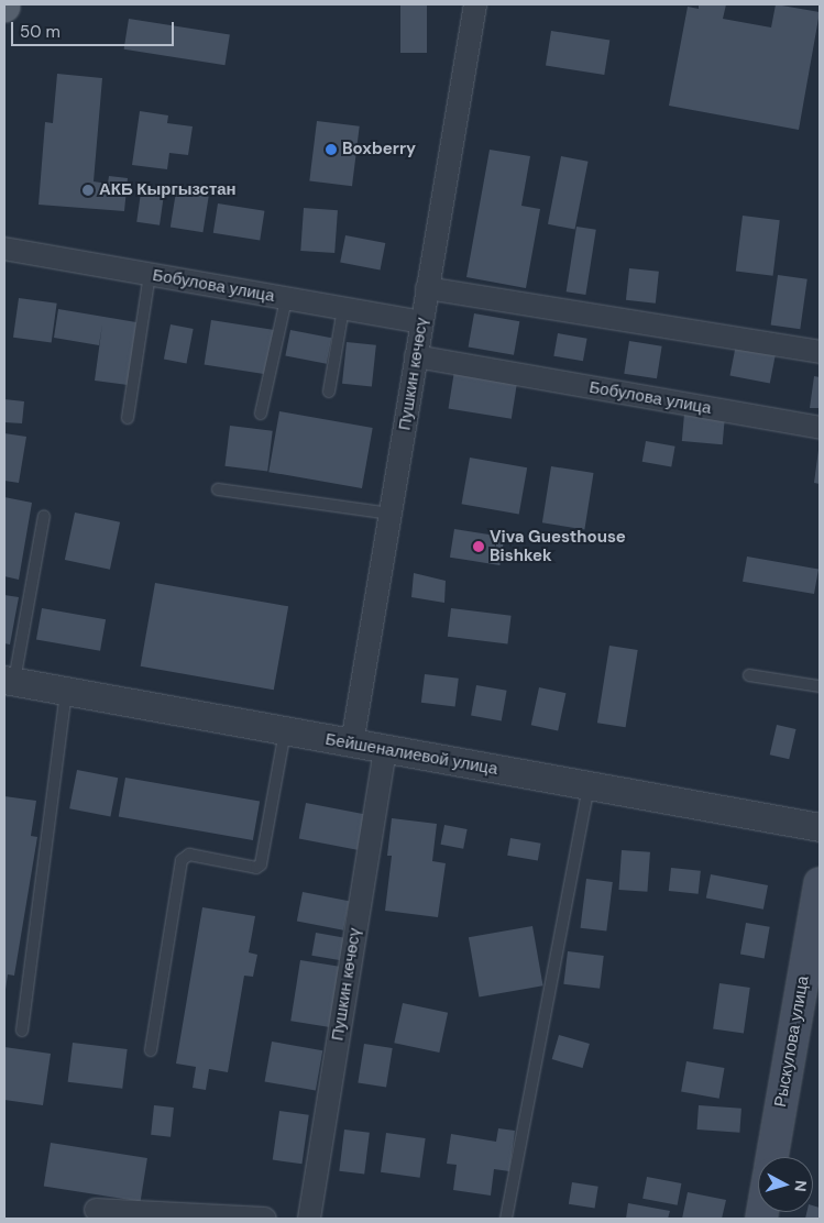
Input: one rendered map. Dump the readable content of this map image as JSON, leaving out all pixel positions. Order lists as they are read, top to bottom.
{
  "streets": {
    "main road": ["Рыскулова улица"],
    "street": ["Бобулова улица", "Пушкин көчөсү", "Бейшеналиевой улица"]
  },
  "crossings": [
    ["Бобулова улица", "Пушкин көчөсү"],
    ["Пушкин көчөсү", "Бейшеналиевой улица"]
  ],
  "places": ["Boxberry", "АКБ Кыргызстан", "Viva Guesthouse Bishkek"],
  "scale_bar": "50 m",
  "north": "right"
}
